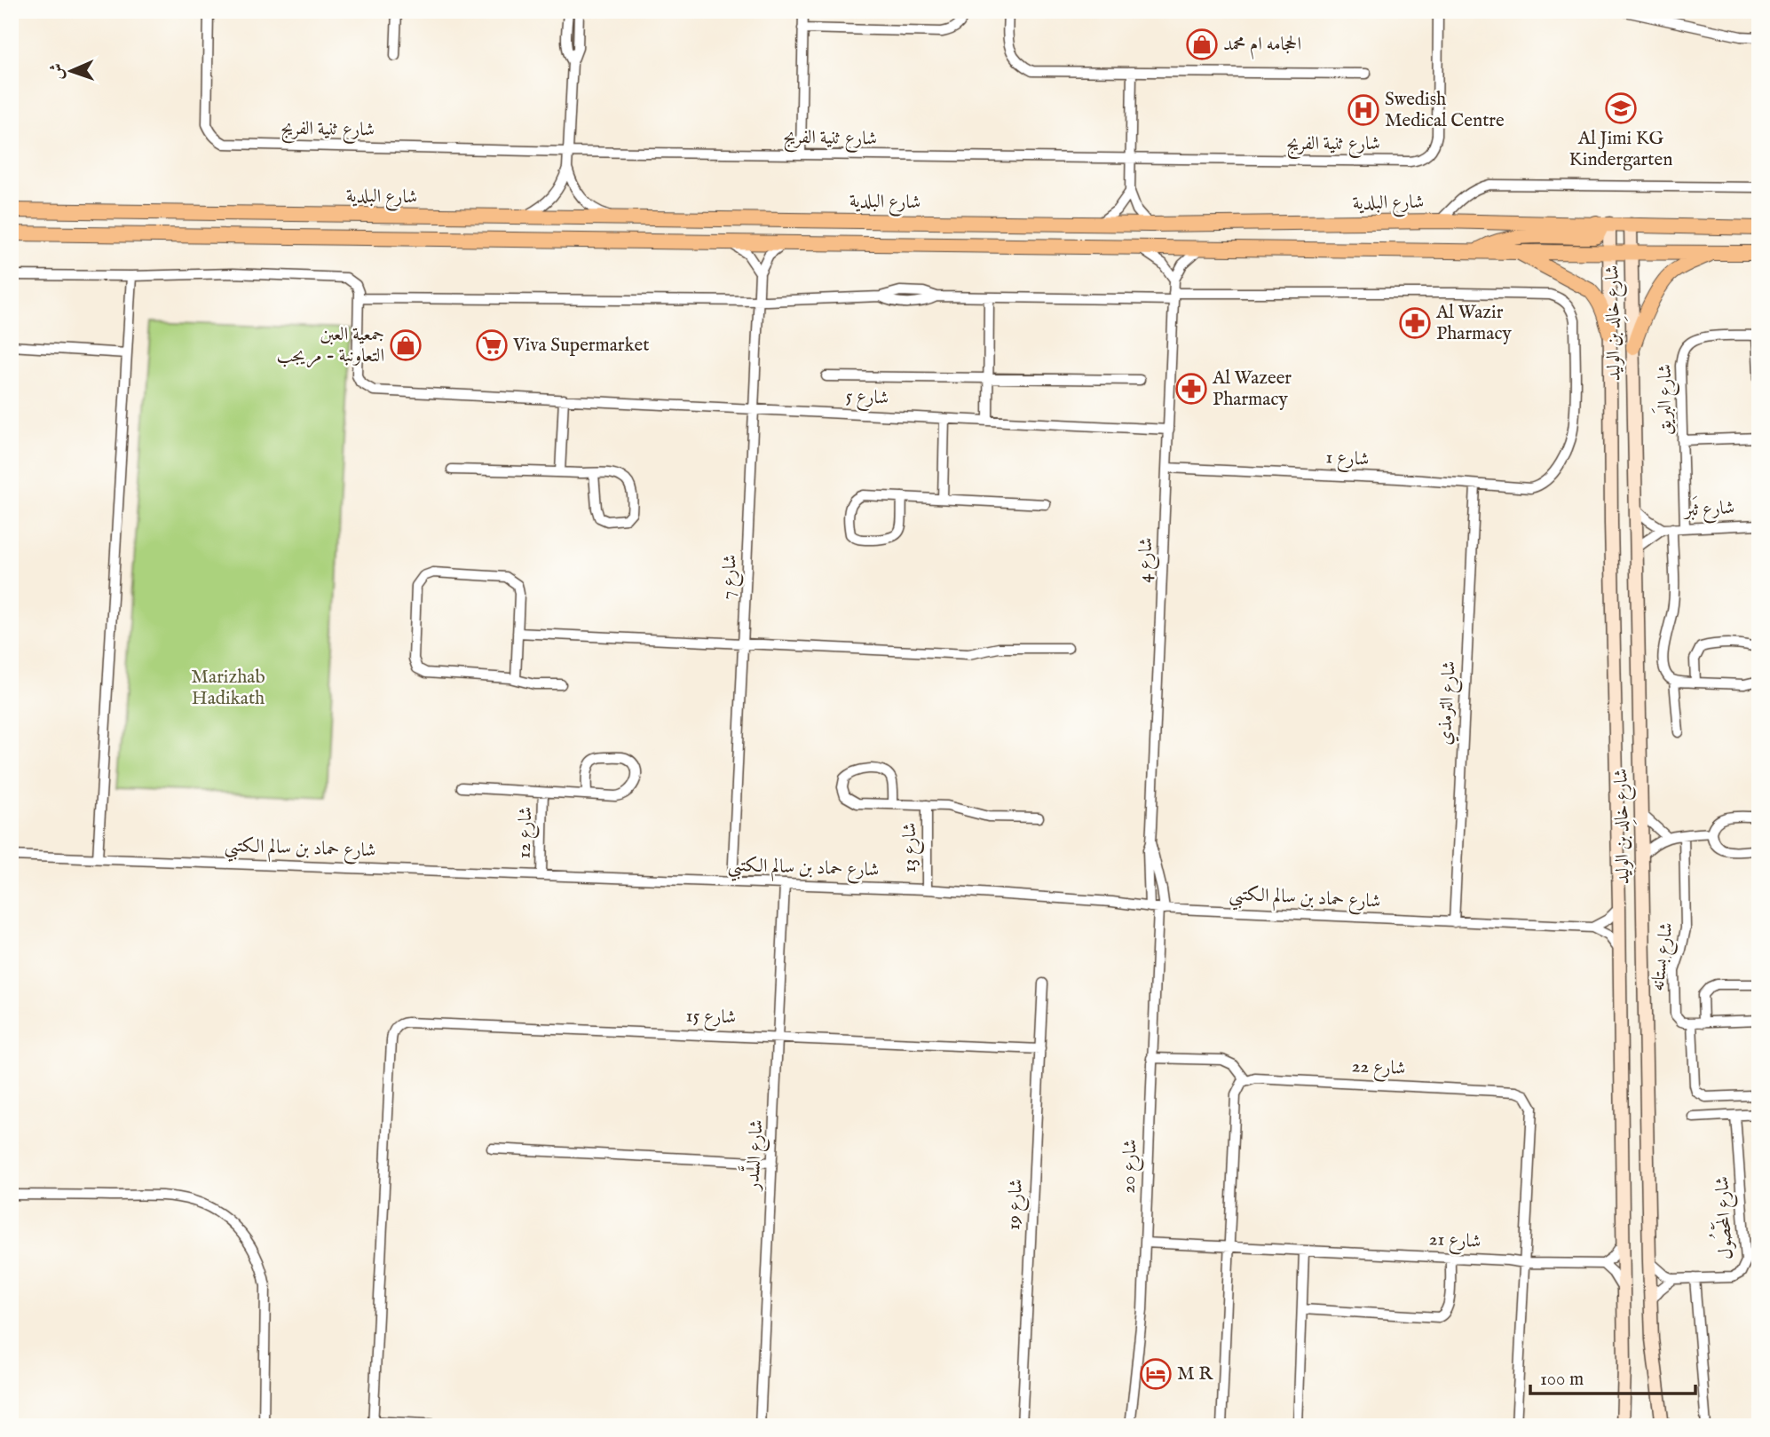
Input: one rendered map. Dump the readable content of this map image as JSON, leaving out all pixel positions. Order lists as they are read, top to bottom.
{
  "streets": {
    "main road": ["شارع البلدية"],
    "street": [
      "شارع ثنية الفريج",
      "شارع خالِد بن الوليد",
      "شارع 5",
      "شارع البَريق",
      "شارع 1",
      "شارع ثَبر",
      "شارع 4",
      "شارع 7",
      "شارع الترمذي",
      "شارع 12",
      "شارع 13",
      "شارع حماد بن سالم الكتبي",
      "شارع بستانه",
      "شارع 15",
      "شارع 22",
      "شارع السَّدر",
      "شارع 20",
      "شارع 19",
      "شارع المَحْصُول",
      "شارع 21"
    ]
  },
  "crossings": [
    ["شارع البلدية", "شارع خالِد بن الوليد"],
    ["شارع خالِد بن الوليد", "شارع ثَبر"],
    ["شارع 5", "شارع 4"],
    ["شارع 5", "شارع 7"],
    ["شارع البَريق", "شارع ثَبر"],
    ["شارع 1", "شارع 4"],
    ["شارع 1", "شارع الترمذي"],
    ["شارع 4", "شارع حماد بن سالم الكتبي"],
    ["شارع 4", "شارع 20"],
    ["شارع 7", "شارع حماد بن سالم الكتبي"],
    ["شارع الترمذي", "شارع حماد بن سالم الكتبي"],
    ["شارع 12", "شارع حماد بن سالم الكتبي"],
    ["شارع 13", "شارع حماد بن سالم الكتبي"],
    ["شارع حماد بن سالم الكتبي", "شارع السَّدر"],
    ["شارع حماد بن سالم الكتبي", "شارع 20"],
    ["شارع 15", "شارع السَّدر"],
    ["شارع 15", "شارع 19"],
    ["شارع 22", "شارع 21"],
    ["شارع 20", "شارع 21"]
  ],
  "parks": ["Marizhab Hadikath"],
  "places": {
    "shop": ["الحجامه ام محمد", "جمعية العبن التعاونبة - مريجب"],
    "school or university": ["Al Jimi KG Kindergarten"],
    "hospital": ["Swedish Medical Centre"],
    "pharmacy": ["Al Wazir Pharmacy", "Al Wazeer Pharmacy"],
    "supermarket": ["Viva Supermarket"],
    "hotel": ["M R"]
  },
  "scale_bar": "100 m",
  "north": "left"
}
